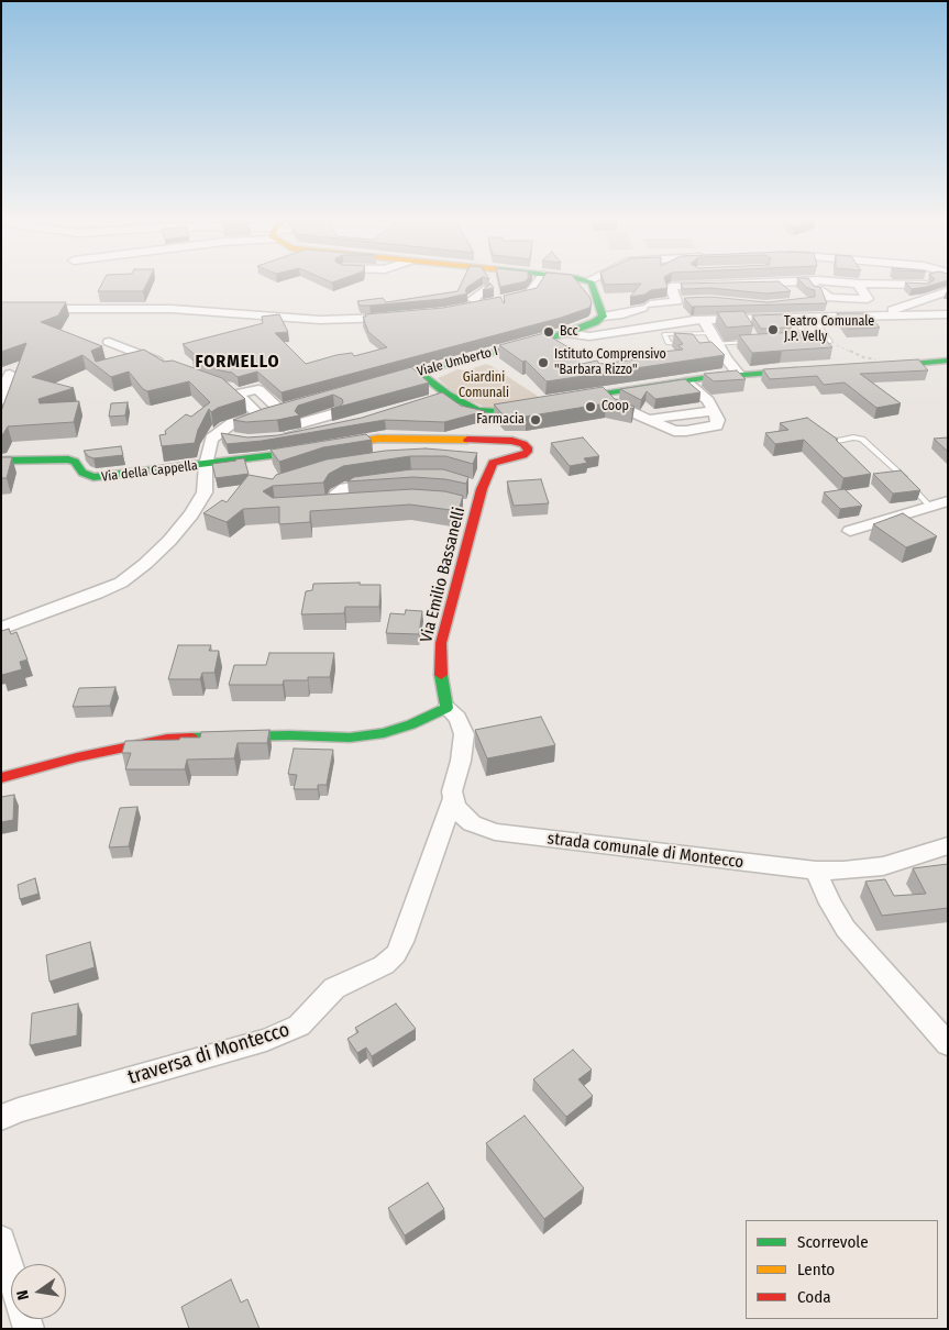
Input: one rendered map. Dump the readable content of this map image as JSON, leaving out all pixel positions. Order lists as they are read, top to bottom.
{
  "streets": {
    "street": [
      "Viale Umberto I",
      "Via della Cappella",
      "Via Emilio Bassanelli",
      "strada comunale di Montecco",
      "traversa di Montecco"
    ]
  },
  "crossings": [
    ["strada comunale di Montecco", "traversa di Montecco"]
  ],
  "districts": ["FORMELLO"],
  "parks": ["Giardini Comunali"],
  "places": [
    "Teatro Comunale J.P. Velly",
    "Bcc",
    "Istituto Comprensivo \"Barbara Rizzo\"",
    "Coop",
    "Farmacia"
  ],
  "legend": ["Scorrevole", "Lento", "Coda"],
  "north": "left"
}
